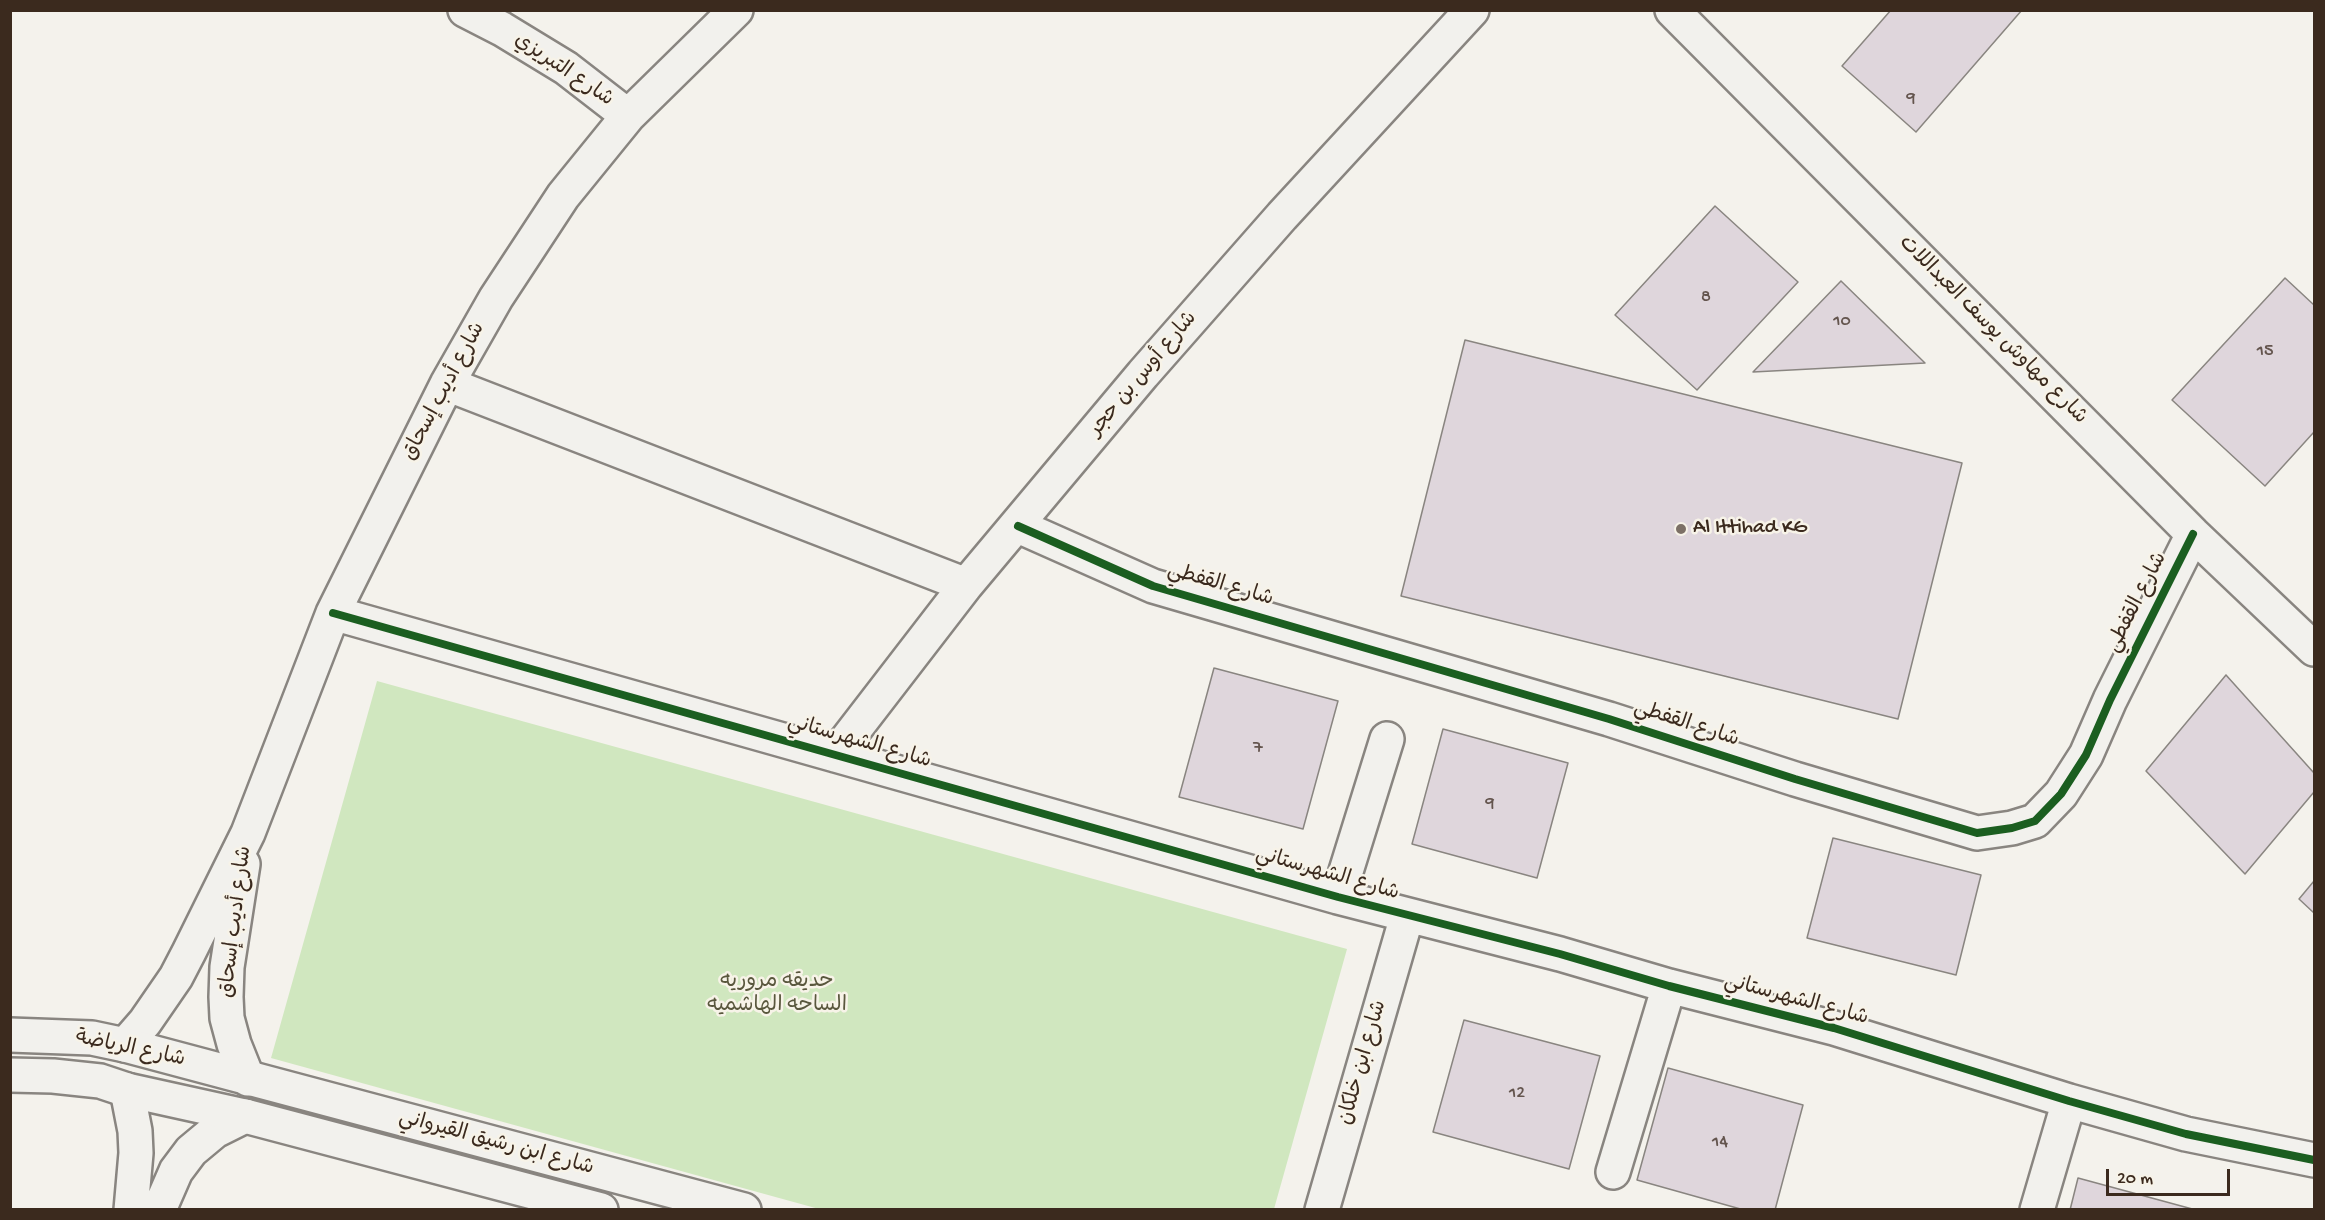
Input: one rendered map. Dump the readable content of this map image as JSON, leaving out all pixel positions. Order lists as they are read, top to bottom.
{
  "streets": {
    "street": [
      "شارع التبريزي",
      "شارع مهاوش يوسف العبداللات",
      "شارع أوس بن حجر",
      "شارع أديب إسحاق",
      "شارع القفطي",
      "شارع الشهرستاني",
      "شارع الرياضة",
      "شارع ابن خلكان",
      "شارع ابن رشيق القيرواني"
    ]
  },
  "crossings": [
    ["شارع التبريزي", "شارع أديب إسحاق"],
    ["شارع مهاوش يوسف العبداللات", "شارع القفطي"],
    ["شارع أوس بن حجر", "شارع القفطي"],
    ["شارع أوس بن حجر", "شارع الشهرستاني"],
    ["شارع أديب إسحاق", "شارع الشهرستاني"],
    ["شارع أديب إسحاق", "شارع الرياضة"],
    ["شارع أديب إسحاق", "شارع ابن رشيق القيرواني"],
    ["شارع الشهرستاني", "شارع ابن خلكان"],
    ["شارع الرياضة", "شارع ابن رشيق القيرواني"]
  ],
  "parks": ["حديقه مروريه الساحه الهاشميه"],
  "places": ["Al Ittihad KG"],
  "house_numbers": [
    "9",
    "8",
    "10",
    "15",
    "7",
    "9",
    "12",
    "14"
  ],
  "scale_bar": "20 m"
}
